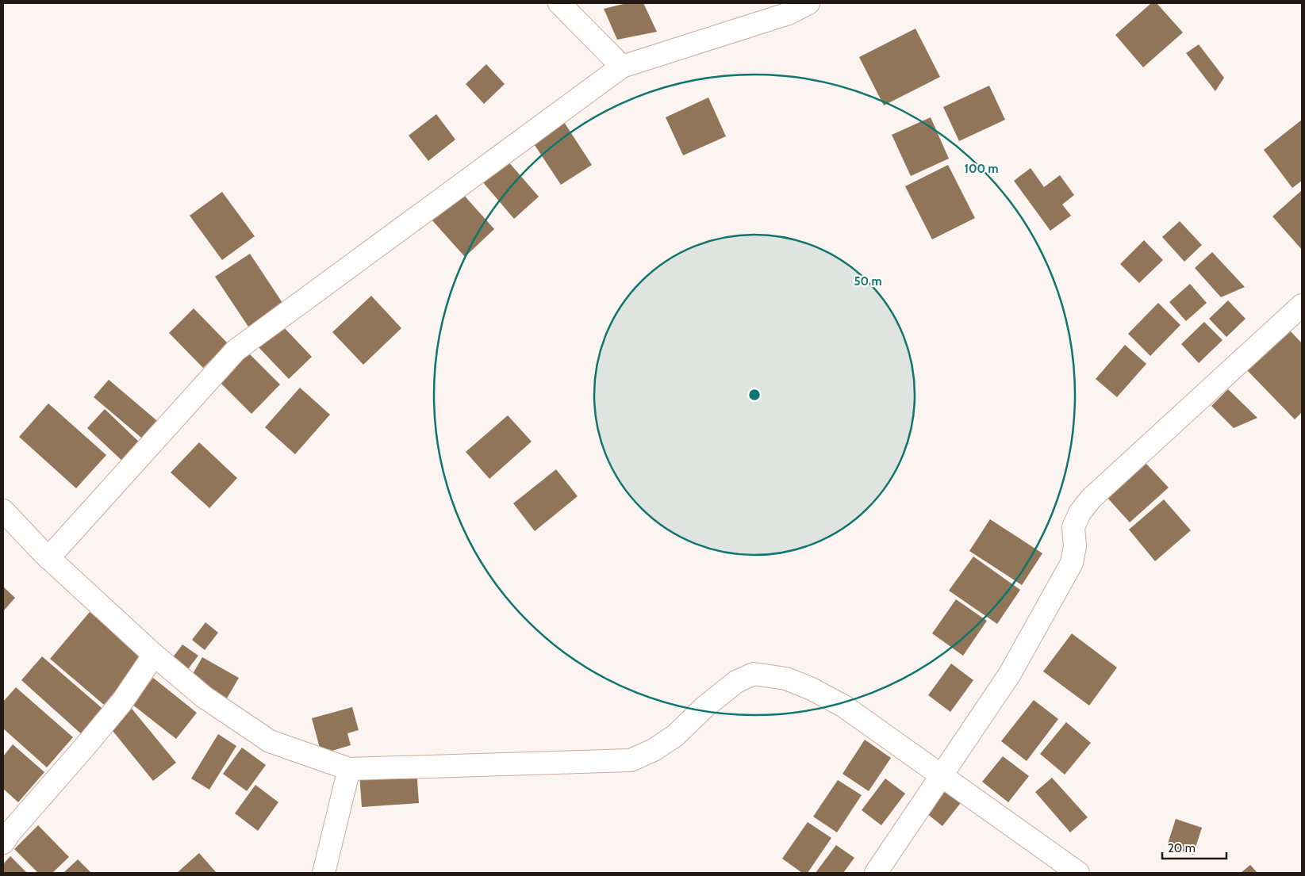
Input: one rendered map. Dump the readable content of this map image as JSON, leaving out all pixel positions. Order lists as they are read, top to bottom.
{
  "scale_bar": "20 m",
  "rings": ["100 m", "50 m"]
}
